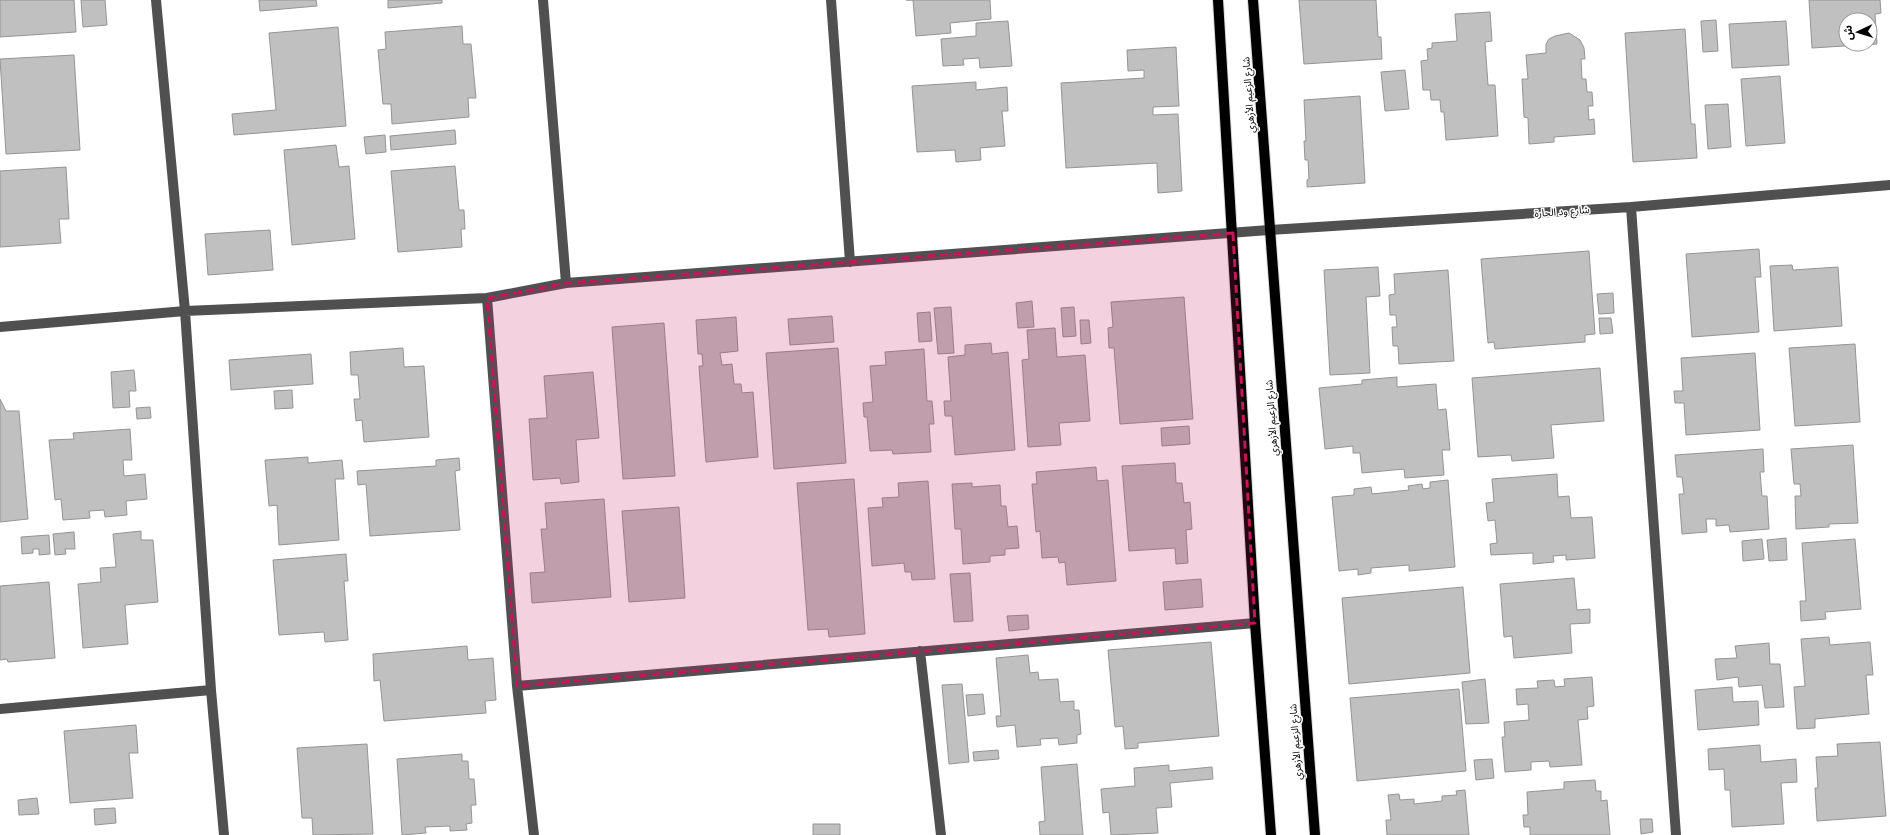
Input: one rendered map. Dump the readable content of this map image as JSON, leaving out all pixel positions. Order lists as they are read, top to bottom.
{
  "streets": {
    "main road": ["شارع الزعيم الأزهري"],
    "street": ["شارع ود الحارة"]
  },
  "crossings": [
    ["شارع الزعيم الأزهري", "شارع ود الحارة"]
  ],
  "north": "left"
}
